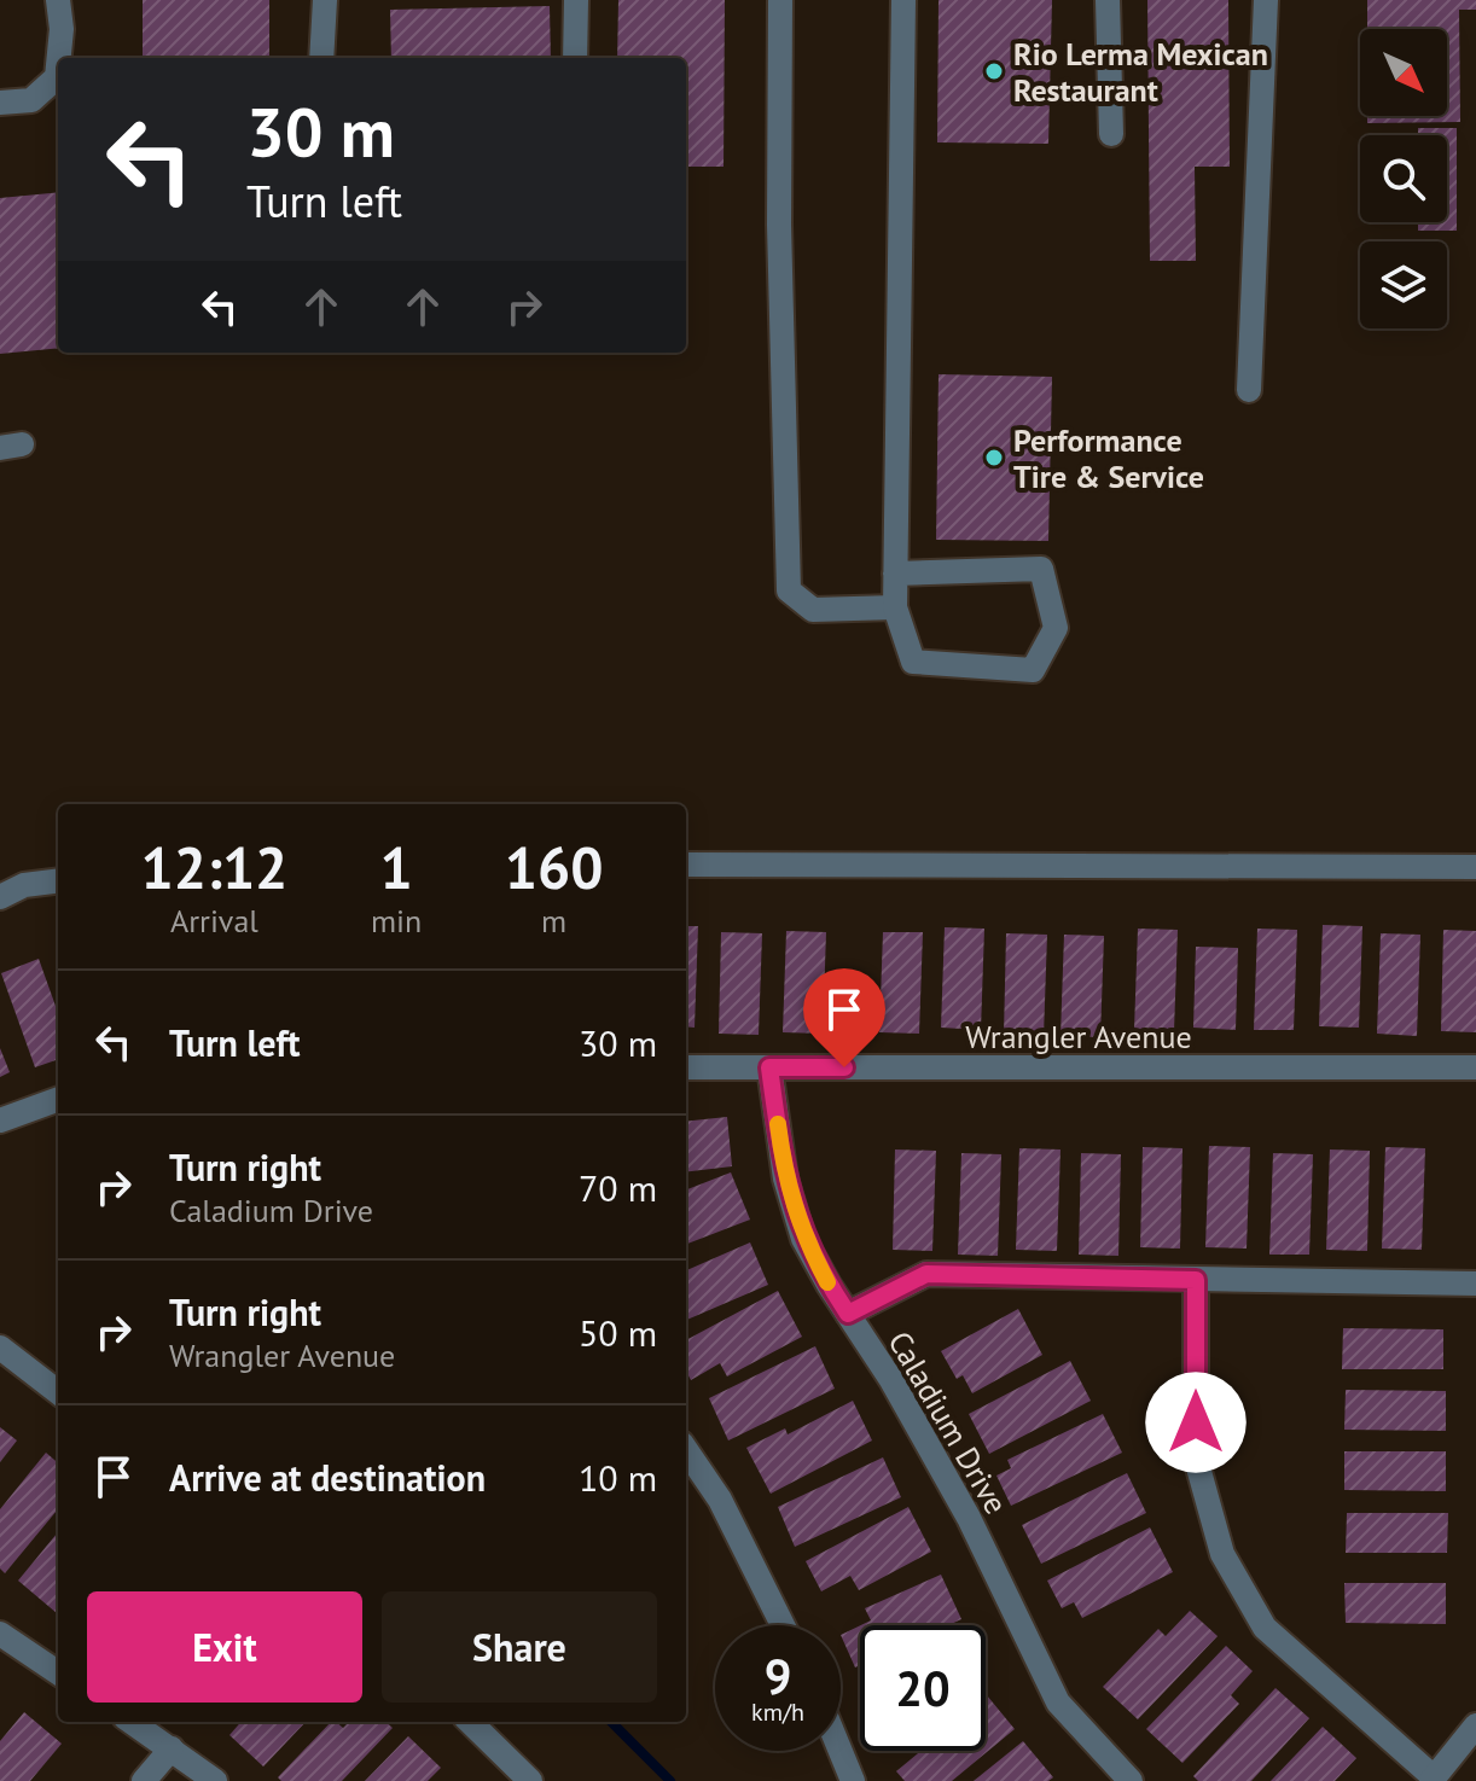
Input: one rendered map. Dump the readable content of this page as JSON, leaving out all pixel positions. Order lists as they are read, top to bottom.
{
  "streets": {
    "street": ["Wrangler Avenue", "Caladium Drive"]
  },
  "crossings": [
    ["Wrangler Avenue", "Caladium Drive"]
  ],
  "places": ["Rio Lerma Mexican Restaurant", "Performance Tire & Service"],
  "north": "bottom right",
  "page": {
    "turn": ["30 m", "Turn left"],
    "eta": [
      "12:12",
      "Arrival",
      "1",
      "min",
      "160",
      "m"
    ],
    "list": [
      {
        "name": "Turn left",
        "value": "30 m"
      },
      {
        "name": "Turn right",
        "note": "Caladium Drive",
        "value": "70 m"
      },
      {
        "name": "Turn right",
        "note": "Wrangler Avenue",
        "value": "50 m"
      },
      {
        "name": "Arrive at destination",
        "value": "10 m"
      }
    ],
    "buttons": ["Exit", "Share"],
    "speed": "9 km/h",
    "limit": "20"
  }
}
